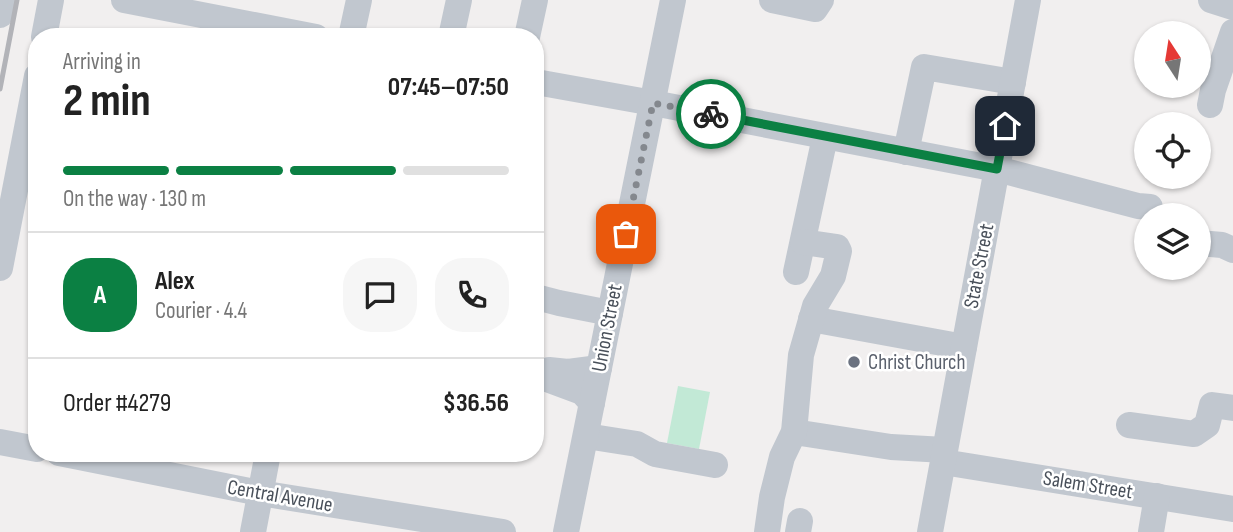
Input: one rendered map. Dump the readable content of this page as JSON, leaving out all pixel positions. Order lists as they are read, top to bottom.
{
  "streets": {
    "street": [
      "State Street",
      "Union Street",
      "Salem Street",
      "Central Avenue"
    ]
  },
  "crossings": [
    ["State Street", "Salem Street"]
  ],
  "places": ["Christ Church"],
  "north": "top",
  "page": {
    "heading": ["2 min", "Arriving in", "07:45–07:50"],
    "panel": [
      "Alex",
      "Courier · 4.4",
      "Order #4279",
      "$36.56"
    ],
    "bar": "On the way · 130 m",
    "round": "A"
  }
}
